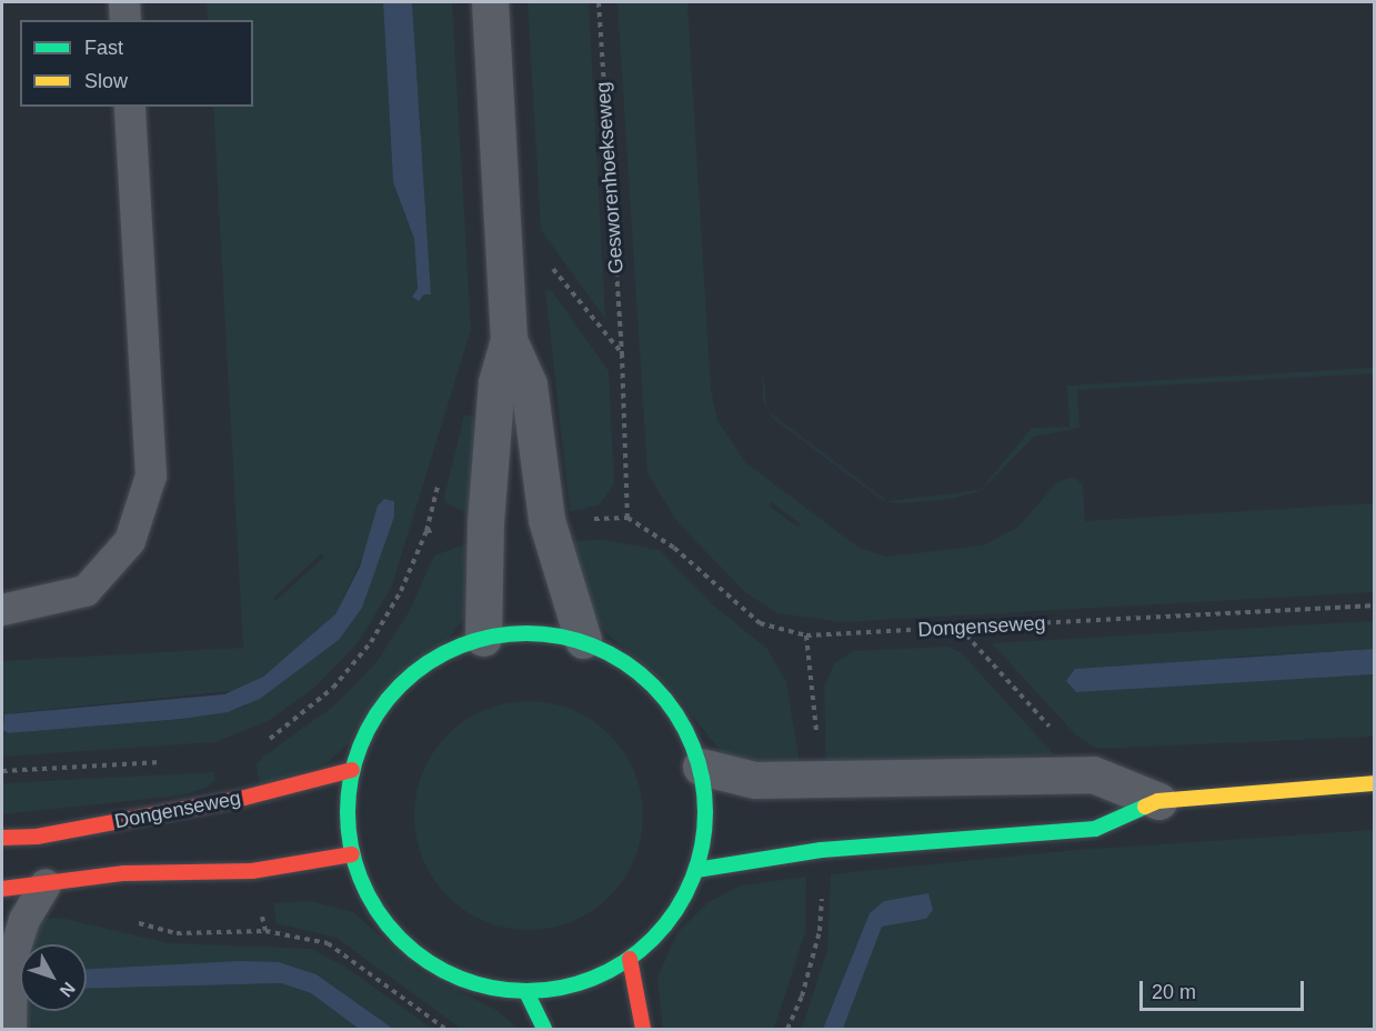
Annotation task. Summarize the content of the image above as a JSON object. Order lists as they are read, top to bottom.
{
  "streets": {
    "street": ["Dongenseweg"],
    "path": ["Gesworenhoekseweg"]
  },
  "crossings": [
    ["Gesworenhoekseweg", "Dongenseweg"]
  ],
  "legend": ["Fast", "Slow"],
  "scale_bar": "20 m",
  "north": "bottom right"
}
